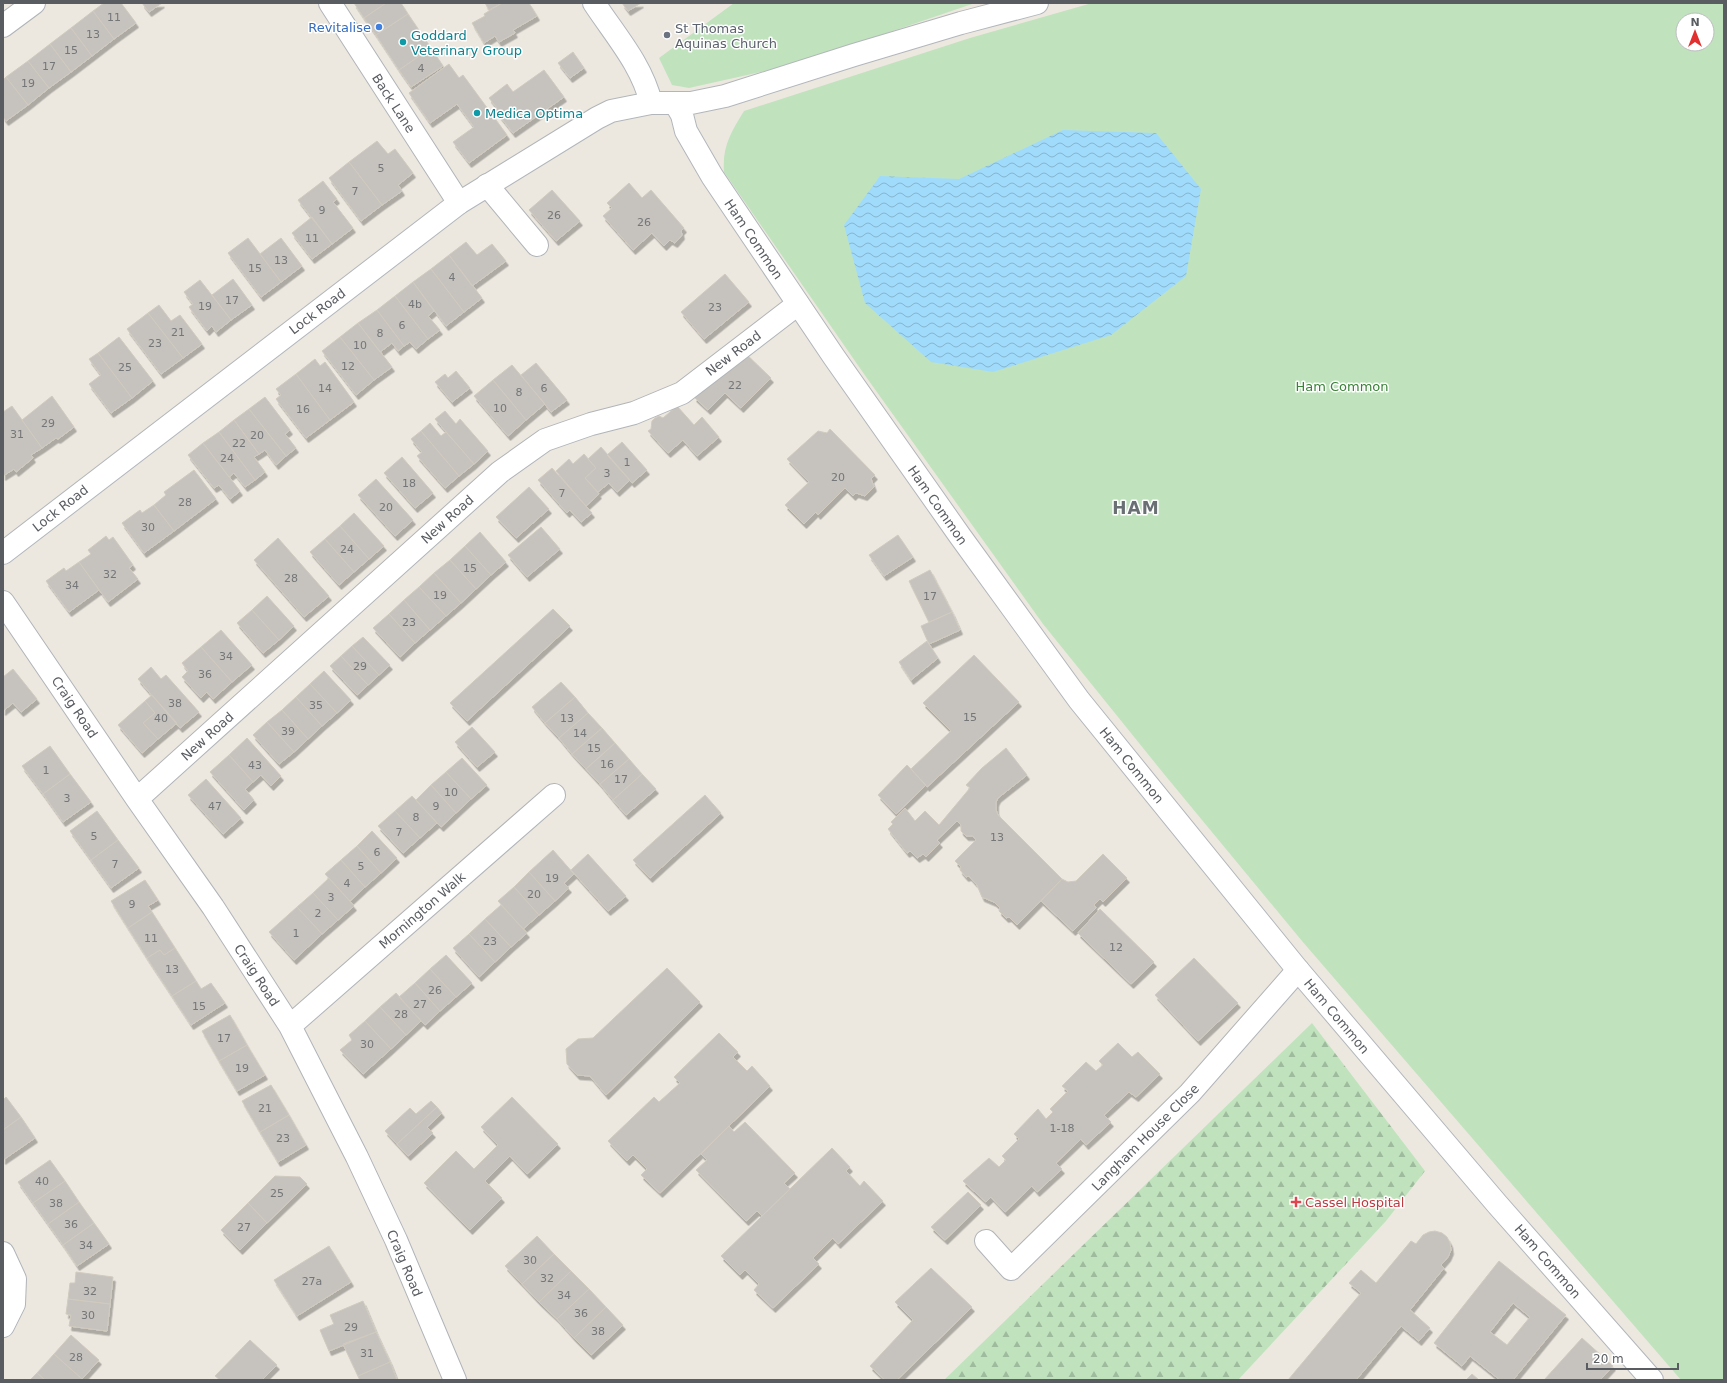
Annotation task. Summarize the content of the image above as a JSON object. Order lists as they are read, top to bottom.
{
  "streets": {
    "street": [
      "Back Lane",
      "Ham Common",
      "Lock Road",
      "New Road",
      "Craig Road",
      "Mornington Walk",
      "Langham House Close"
    ]
  },
  "crossings": [
    ["Back Lane", "Lock Road"],
    ["Ham Common", "New Road"],
    ["Ham Common", "Langham House Close"],
    ["New Road", "Craig Road"],
    ["Craig Road", "Mornington Walk"]
  ],
  "districts": ["HAM"],
  "parks": ["Ham Common"],
  "places": {
    "other": [
      "Revitalise",
      "St Thomas Aquinas Church",
      "Goddard Veterinary Group",
      "Medica Optima"
    ],
    "health": ["Cassel Hospital"]
  },
  "house_numbers": [
    "11",
    "13",
    "15",
    "17",
    "4",
    "19",
    "5",
    "7",
    "9",
    "26",
    "26",
    "11",
    "13",
    "15",
    "4",
    "17",
    "4b",
    "19",
    "23",
    "6",
    "21",
    "8",
    "23",
    "10",
    "12",
    "25",
    "22",
    "14",
    "6",
    "8",
    "10",
    "16",
    "29",
    "31",
    "20",
    "22",
    "24",
    "1",
    "3",
    "20",
    "18",
    "7",
    "28",
    "20",
    "30",
    "24",
    "15",
    "32",
    "28",
    "34",
    "19",
    "17",
    "23",
    "34",
    "29",
    "36",
    "38",
    "35",
    "15",
    "40",
    "13",
    "39",
    "14",
    "15",
    "16",
    "43",
    "1",
    "17",
    "10",
    "3",
    "47",
    "9",
    "8",
    "7",
    "5",
    "13",
    "6",
    "7",
    "5",
    "19",
    "4",
    "20",
    "3",
    "9",
    "2",
    "1",
    "11",
    "23",
    "12",
    "13",
    "26",
    "27",
    "15",
    "28",
    "17",
    "30",
    "19",
    "21",
    "1-18",
    "23",
    "40",
    "25",
    "38",
    "36",
    "27",
    "34",
    "30",
    "32",
    "27a",
    "32",
    "34",
    "36",
    "30",
    "29",
    "38",
    "31",
    "28"
  ],
  "scale_bar": "20 m",
  "north": "top"
}
